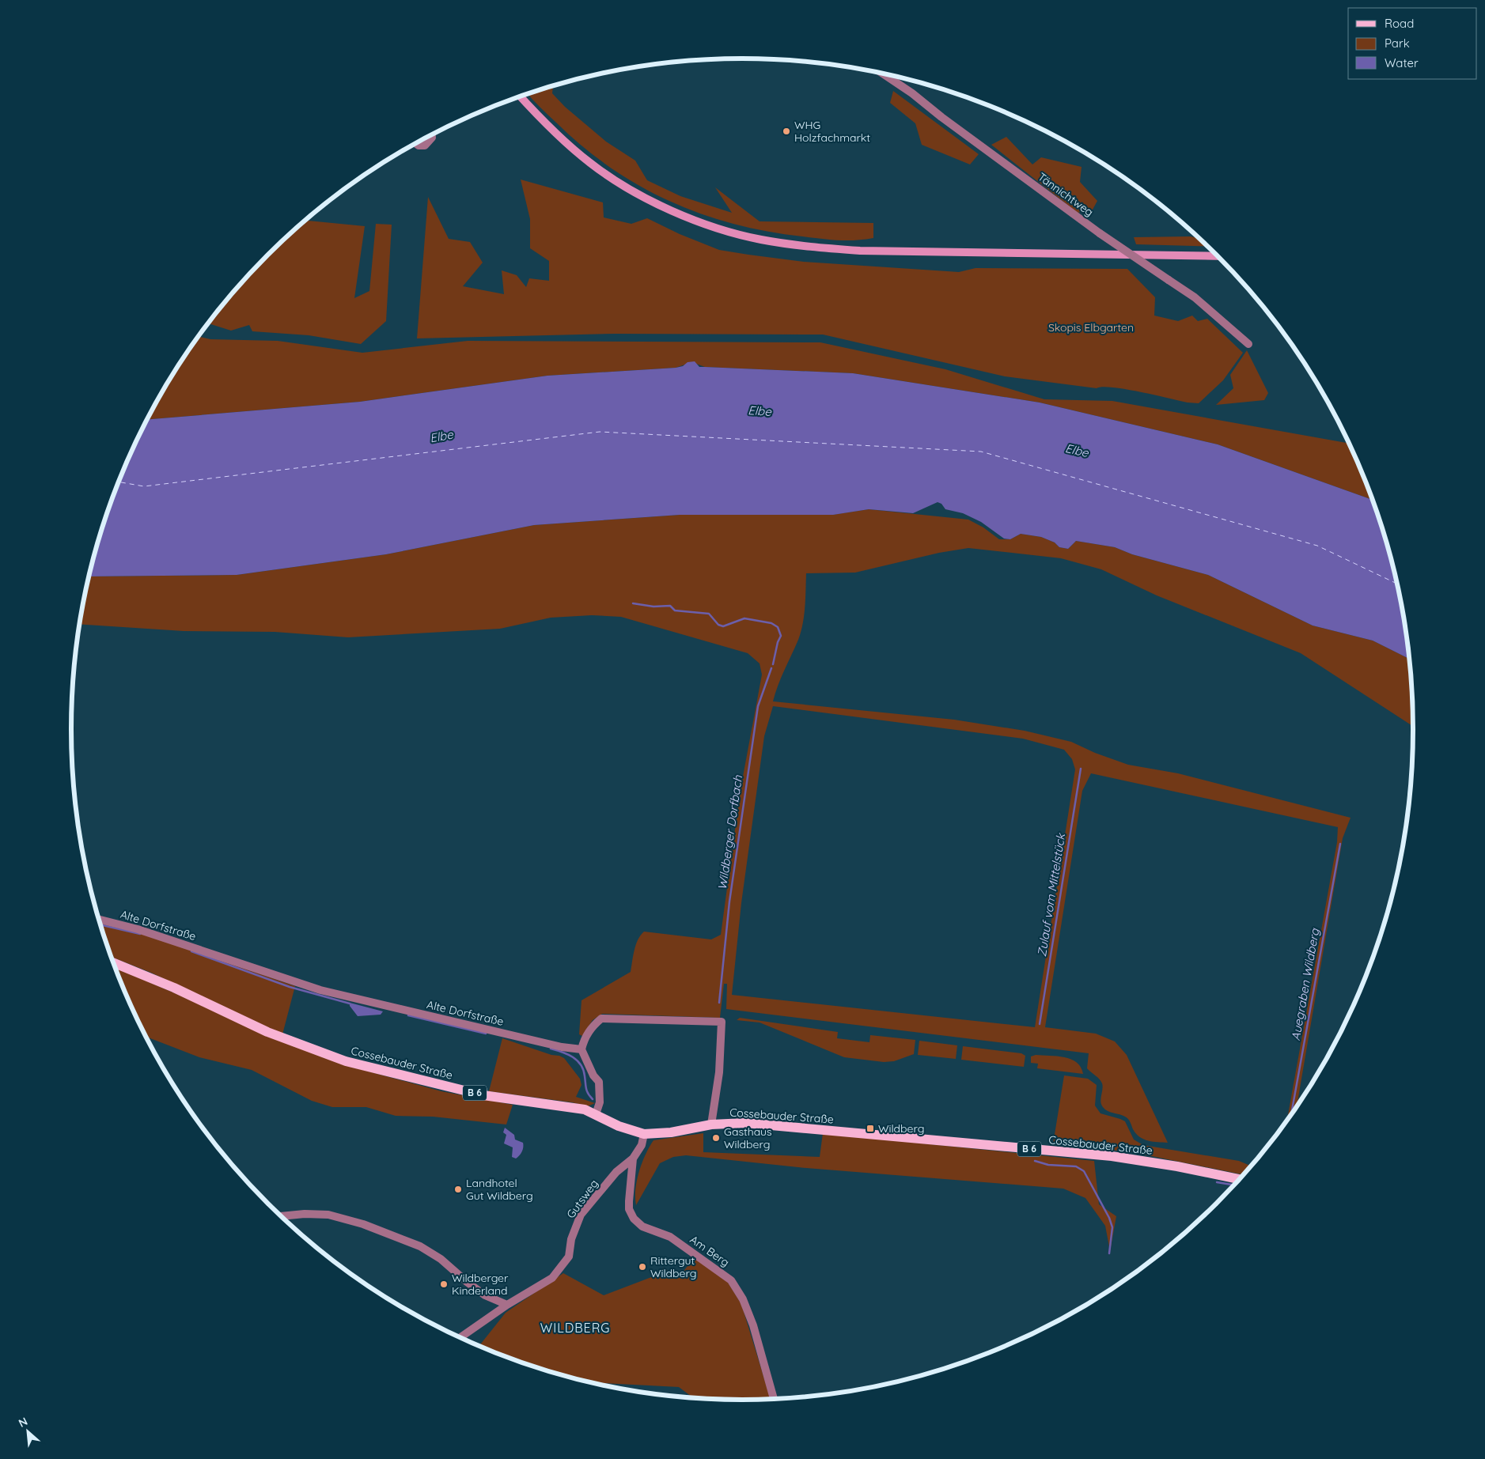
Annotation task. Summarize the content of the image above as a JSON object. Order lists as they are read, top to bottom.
{
  "streets": {
    "main road": ["Cossebauder Straße", "B 6"],
    "street": [
      "Tännichtweg",
      "Alte Dorfstraße",
      "Gutsweg",
      "Am Berg"
    ]
  },
  "crossings": [
    ["Cossebauder Straße", "Gutsweg"],
    ["Gutsweg", "Am Berg"]
  ],
  "districts": ["WILDBERG"],
  "water": [
    "Elbe",
    "Wildberger Dorfbach",
    "Zulauf vom Mittelstück",
    "Auegraben Wildberg"
  ],
  "parks": ["Skopis Elbgarten"],
  "places": {
    "other": [
      "WHG Holzfachmarkt",
      "Gasthaus Wildberg",
      "Landhotel Gut Wildberg",
      "Rittergut Wildberg",
      "Wildberger Kinderland"
    ],
    "transit": ["Wildberg"]
  },
  "legend": ["Road", "Park", "Water"],
  "north": "top left"
}
